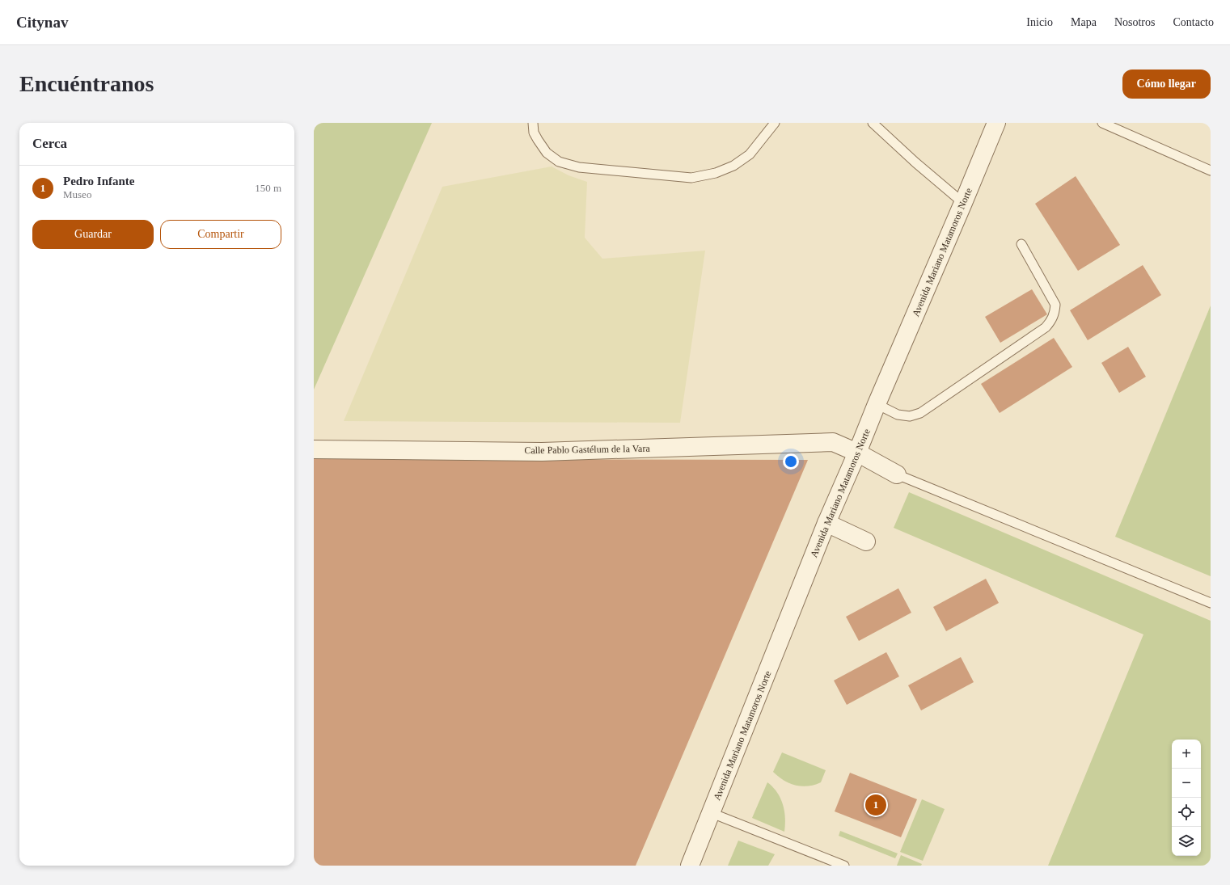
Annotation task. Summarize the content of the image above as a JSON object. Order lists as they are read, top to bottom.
{
  "streets": {
    "street": ["Avenida Mariano Matamoros Norte", "Calle Pablo Gastélum de la Vara"]
  },
  "crossings": [
    ["Avenida Mariano Matamoros Norte", "Calle Pablo Gastélum de la Vara"]
  ],
  "page": {
    "header": "Citynav",
    "nav": [
      "Inicio",
      "Mapa",
      "Nosotros",
      "Contacto"
    ],
    "buttons": [
      "Cómo llegar",
      ["Guardar", "Compartir"]
    ],
    "title": "Encuéntranos",
    "heading": "Cerca",
    "list": [
      {
        "mark": "1",
        "name": "Pedro Infante",
        "note": "Museo",
        "value": "150 m"
      }
    ],
    "map_buttons": ["+", "−"],
    "pins": "1"
  }
}
